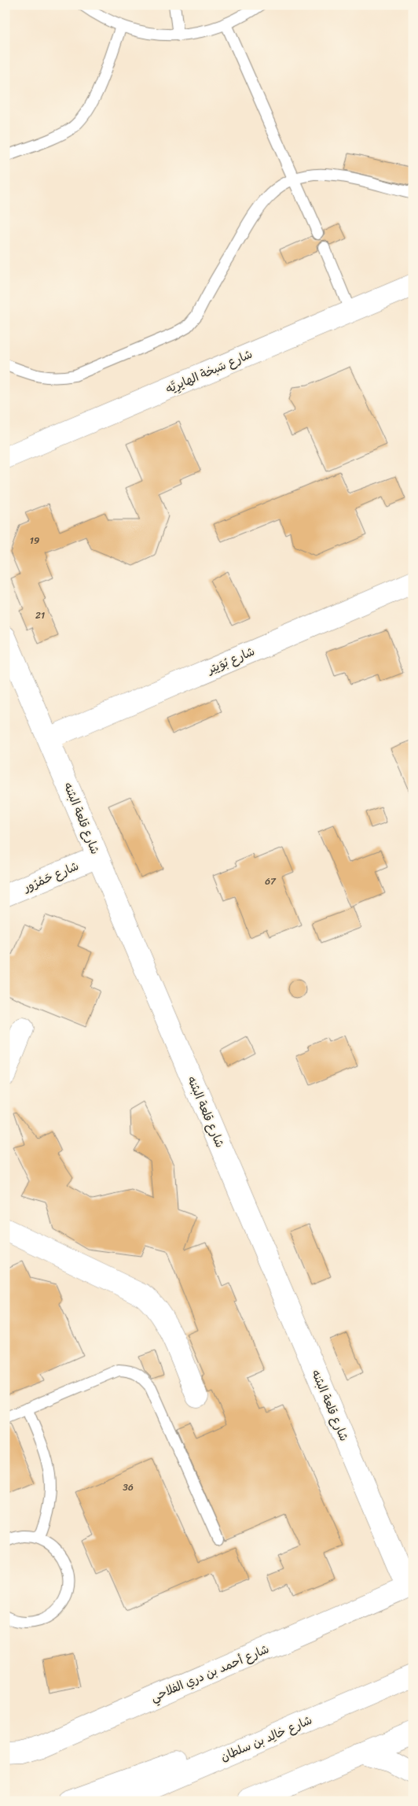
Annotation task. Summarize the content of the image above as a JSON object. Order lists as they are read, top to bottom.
{
  "streets": {
    "street": [
      "شارع سَبخة الهايرِيَّه",
      "شارع بُوَيتِر",
      "شارع قلعة البثنه",
      "شارع حَمْرُور",
      "شارع أحمد بن دري الفلاحي",
      "شارع خالِد بن سلطان"
    ]
  },
  "crossings": [
    ["شارع بُوَيتِر", "شارع قلعة البثنه"],
    ["شارع قلعة البثنه", "شارع حَمْرُور"],
    ["شارع قلعة البثنه", "شارع أحمد بن دري الفلاحي"]
  ],
  "house_numbers": [
    "19",
    "21",
    "67",
    "36"
  ]
}
